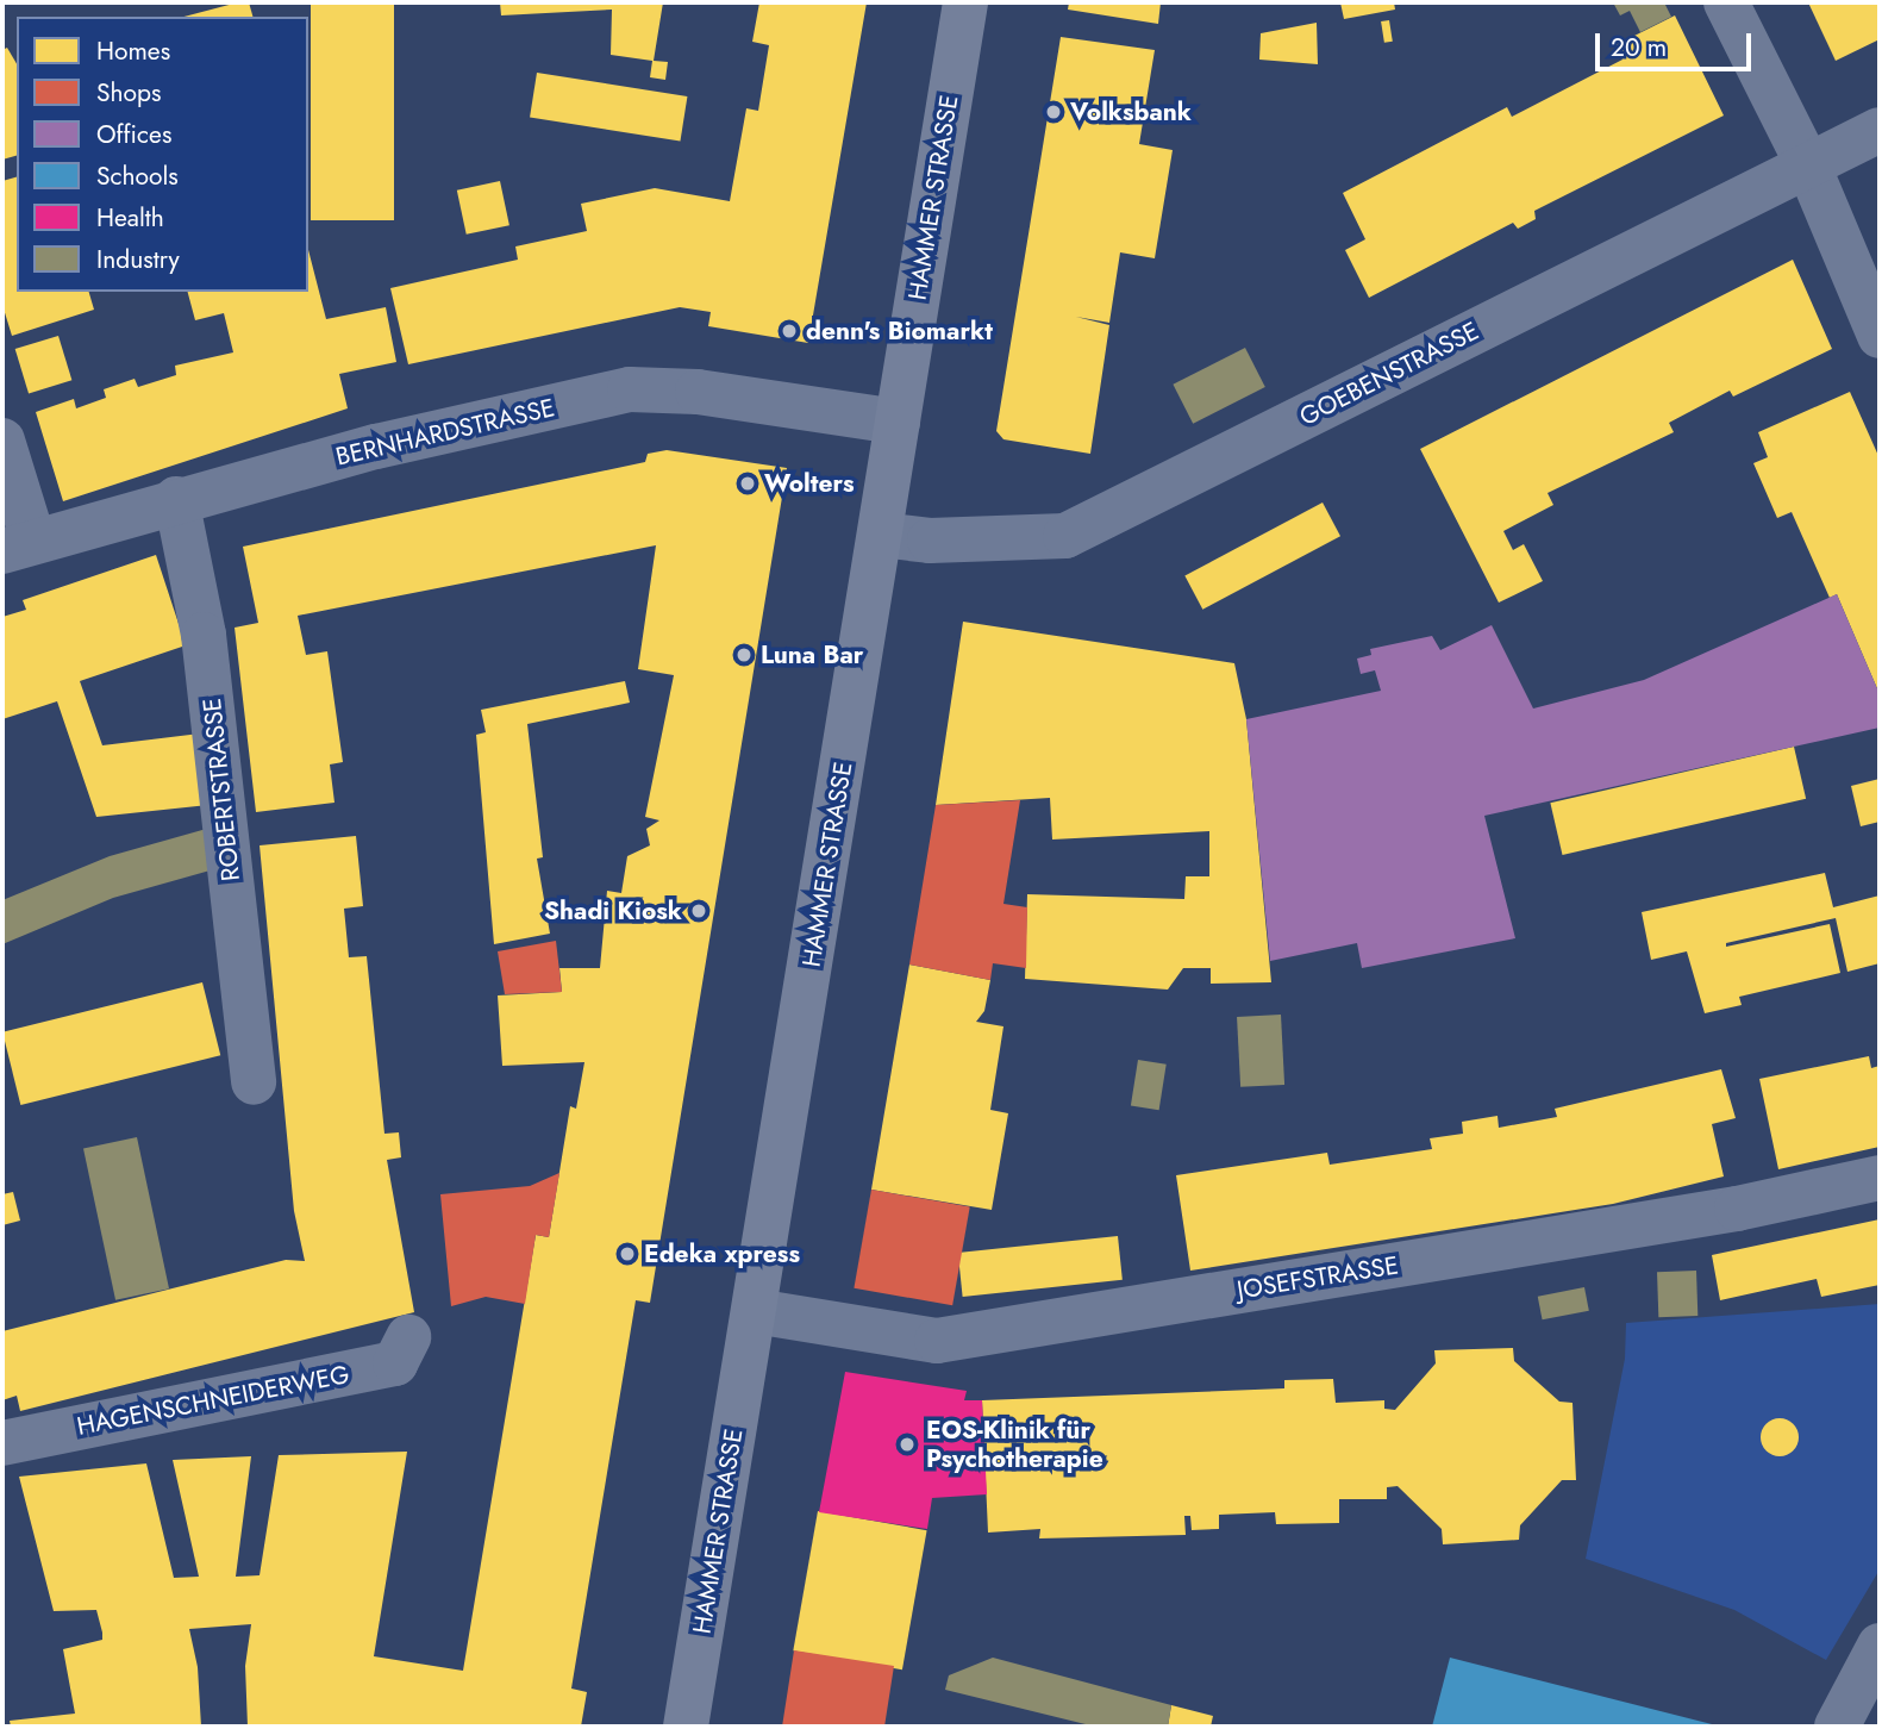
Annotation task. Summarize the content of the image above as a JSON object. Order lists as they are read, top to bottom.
{
  "streets": {
    "main road": ["HAMMER STRASSE"],
    "street": [
      "GOEBENSTRASSE",
      "BERNHARDSTRASSE",
      "ROBERTSTRASSE",
      "JOSEFSTRASSE",
      "HAGENSCHNEIDERWEG"
    ]
  },
  "crossings": [
    ["HAMMER STRASSE", "GOEBENSTRASSE"],
    ["HAMMER STRASSE", "BERNHARDSTRASSE"],
    ["HAMMER STRASSE", "JOSEFSTRASSE"],
    ["BERNHARDSTRASSE", "ROBERTSTRASSE"]
  ],
  "places": [
    "Volksbank",
    "denn's Biomarkt",
    "Wolters",
    "Luna Bar",
    "Shadi Kiosk",
    "Edeka xpress",
    "EOS-Klinik für Psychotherapie"
  ],
  "legend": [
    "Homes",
    "Shops",
    "Offices",
    "Schools",
    "Health",
    "Industry"
  ],
  "scale_bar": "20 m"
}
